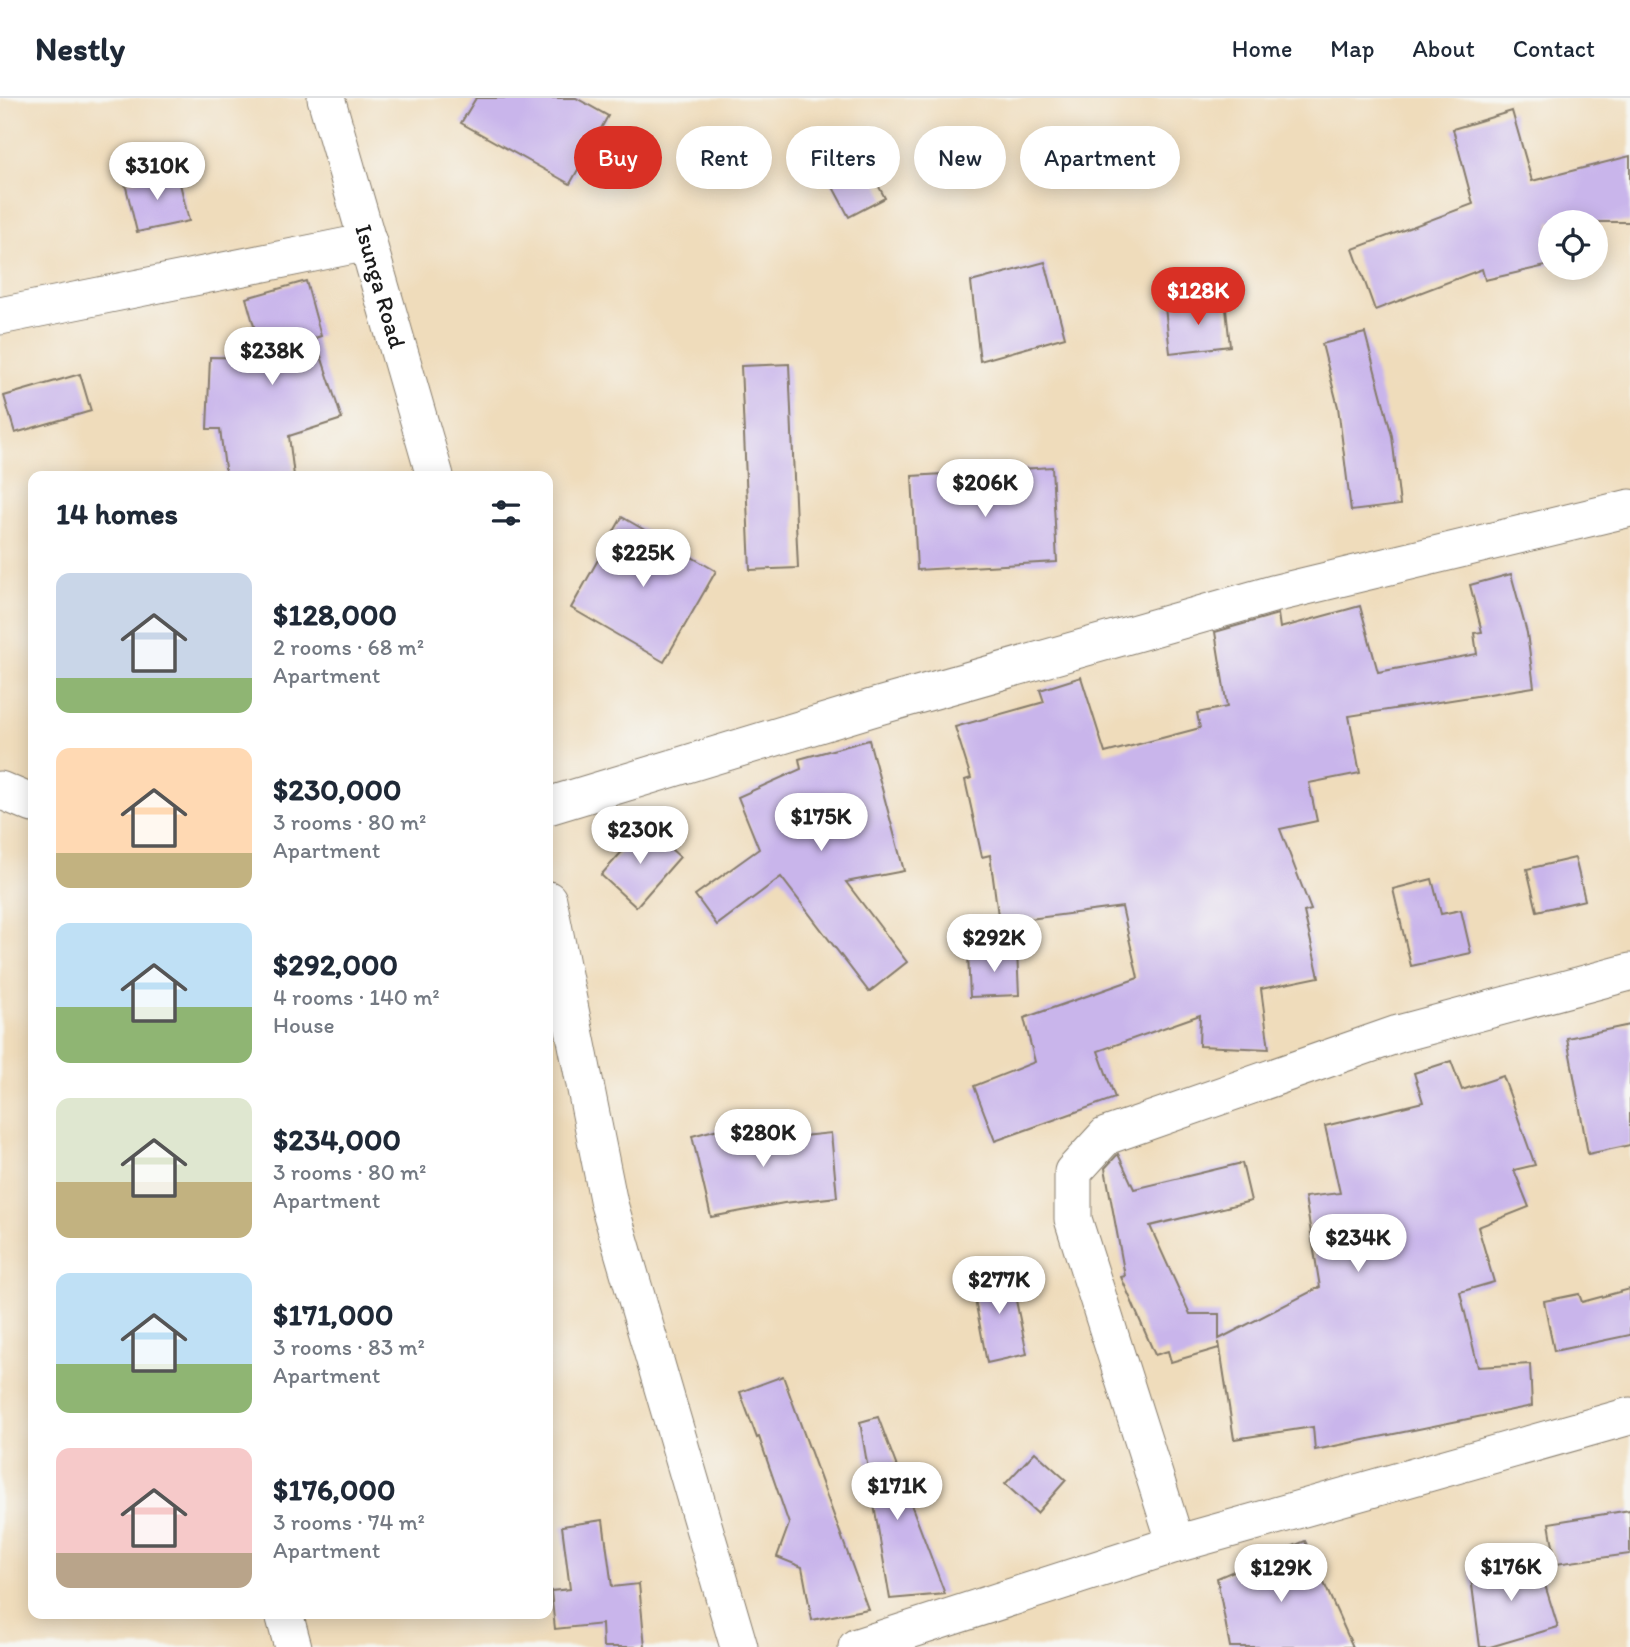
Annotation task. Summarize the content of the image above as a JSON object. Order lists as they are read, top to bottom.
{
  "streets": {
    "street": ["Isunga Road"]
  },
  "page": {
    "header": "Nestly",
    "nav": [
      "Home",
      "Map",
      "About",
      "Contact"
    ],
    "chip": [
      "Buy",
      "Rent",
      "Filters",
      "New",
      "Apartment"
    ],
    "price": [
      "$310K",
      "$128K",
      "$238K",
      "$206K",
      "$225K",
      "$175K",
      "$230K",
      "$292K",
      "$280K",
      "$234K",
      "$277K",
      "$171K",
      "$176K",
      "$129K"
    ],
    "heading": "14 homes",
    "list": [
      {
        "name": "$128,000",
        "note": "2 rooms · 68 m² · Apartment"
      },
      {
        "name": "$230,000",
        "note": "3 rooms · 80 m² · Apartment"
      },
      {
        "name": "$292,000",
        "note": "4 rooms · 140 m² · House"
      },
      {
        "name": "$234,000",
        "note": "3 rooms · 80 m² · Apartment"
      },
      {
        "name": "$171,000",
        "note": "3 rooms · 83 m² · Apartment"
      },
      {
        "name": "$176,000",
        "note": "3 rooms · 74 m² · Apartment"
      }
    ]
  }
}
